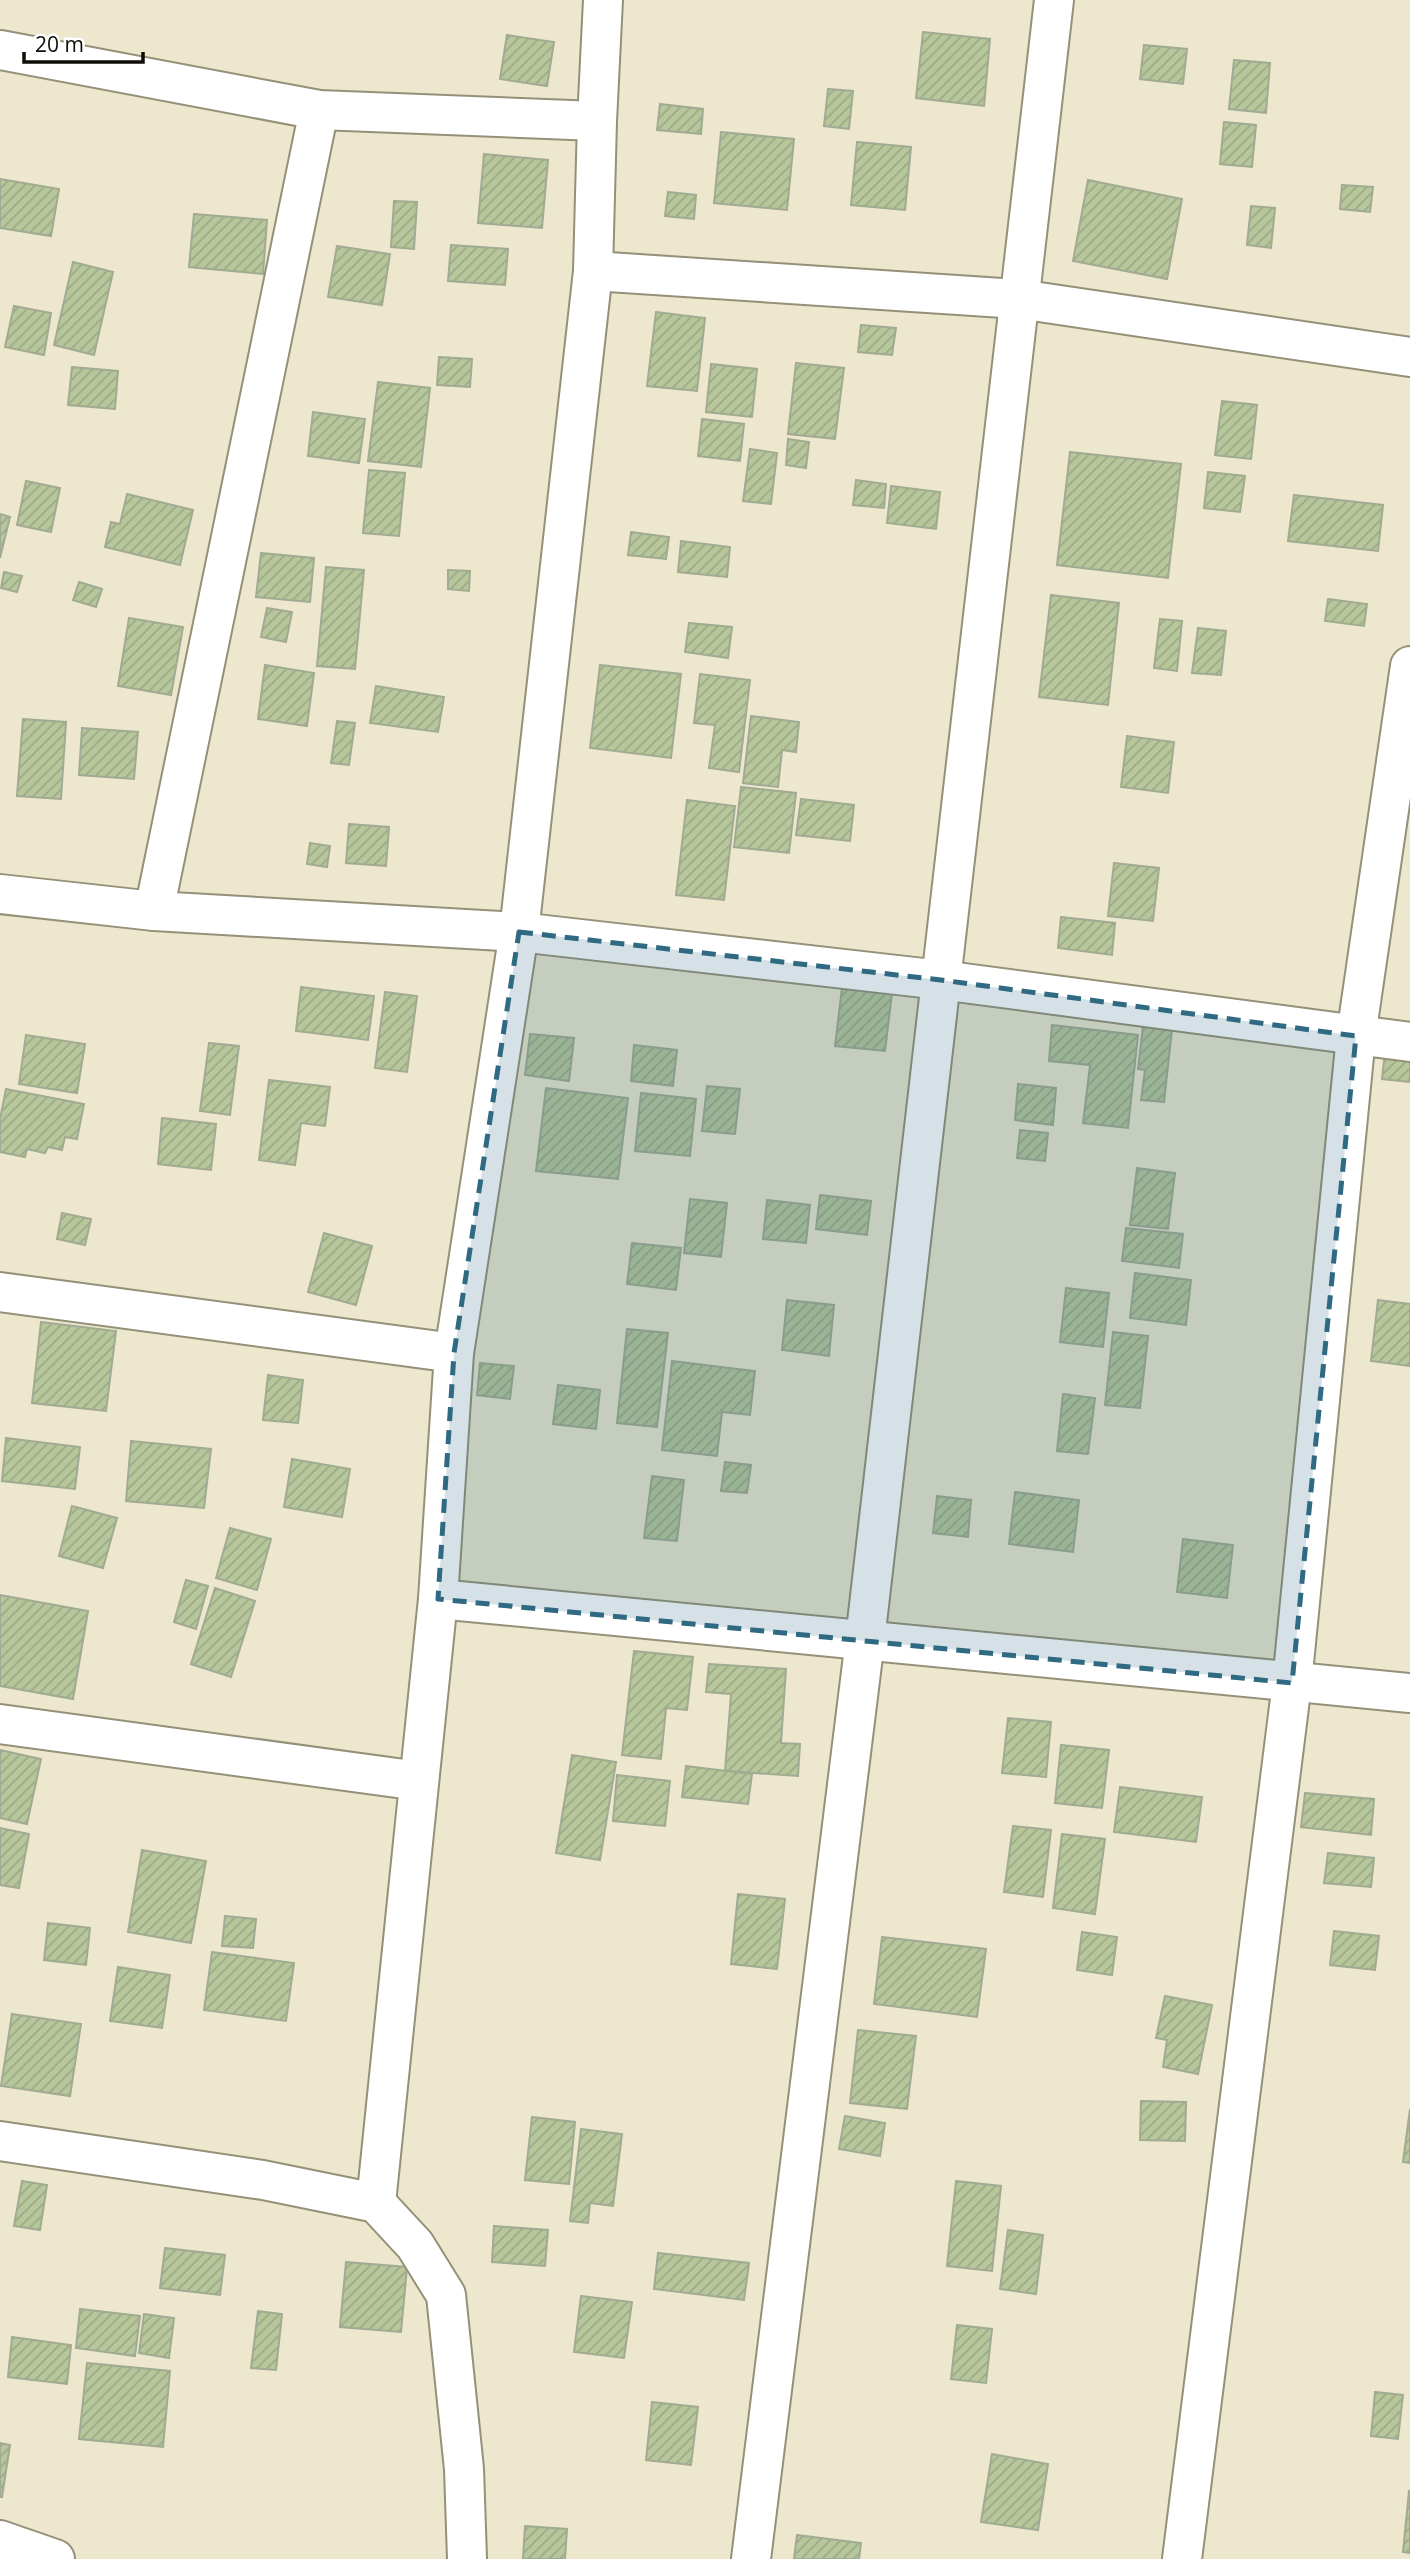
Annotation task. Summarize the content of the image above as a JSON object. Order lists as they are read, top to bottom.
{
  "scale_bar": "20 m"
}
